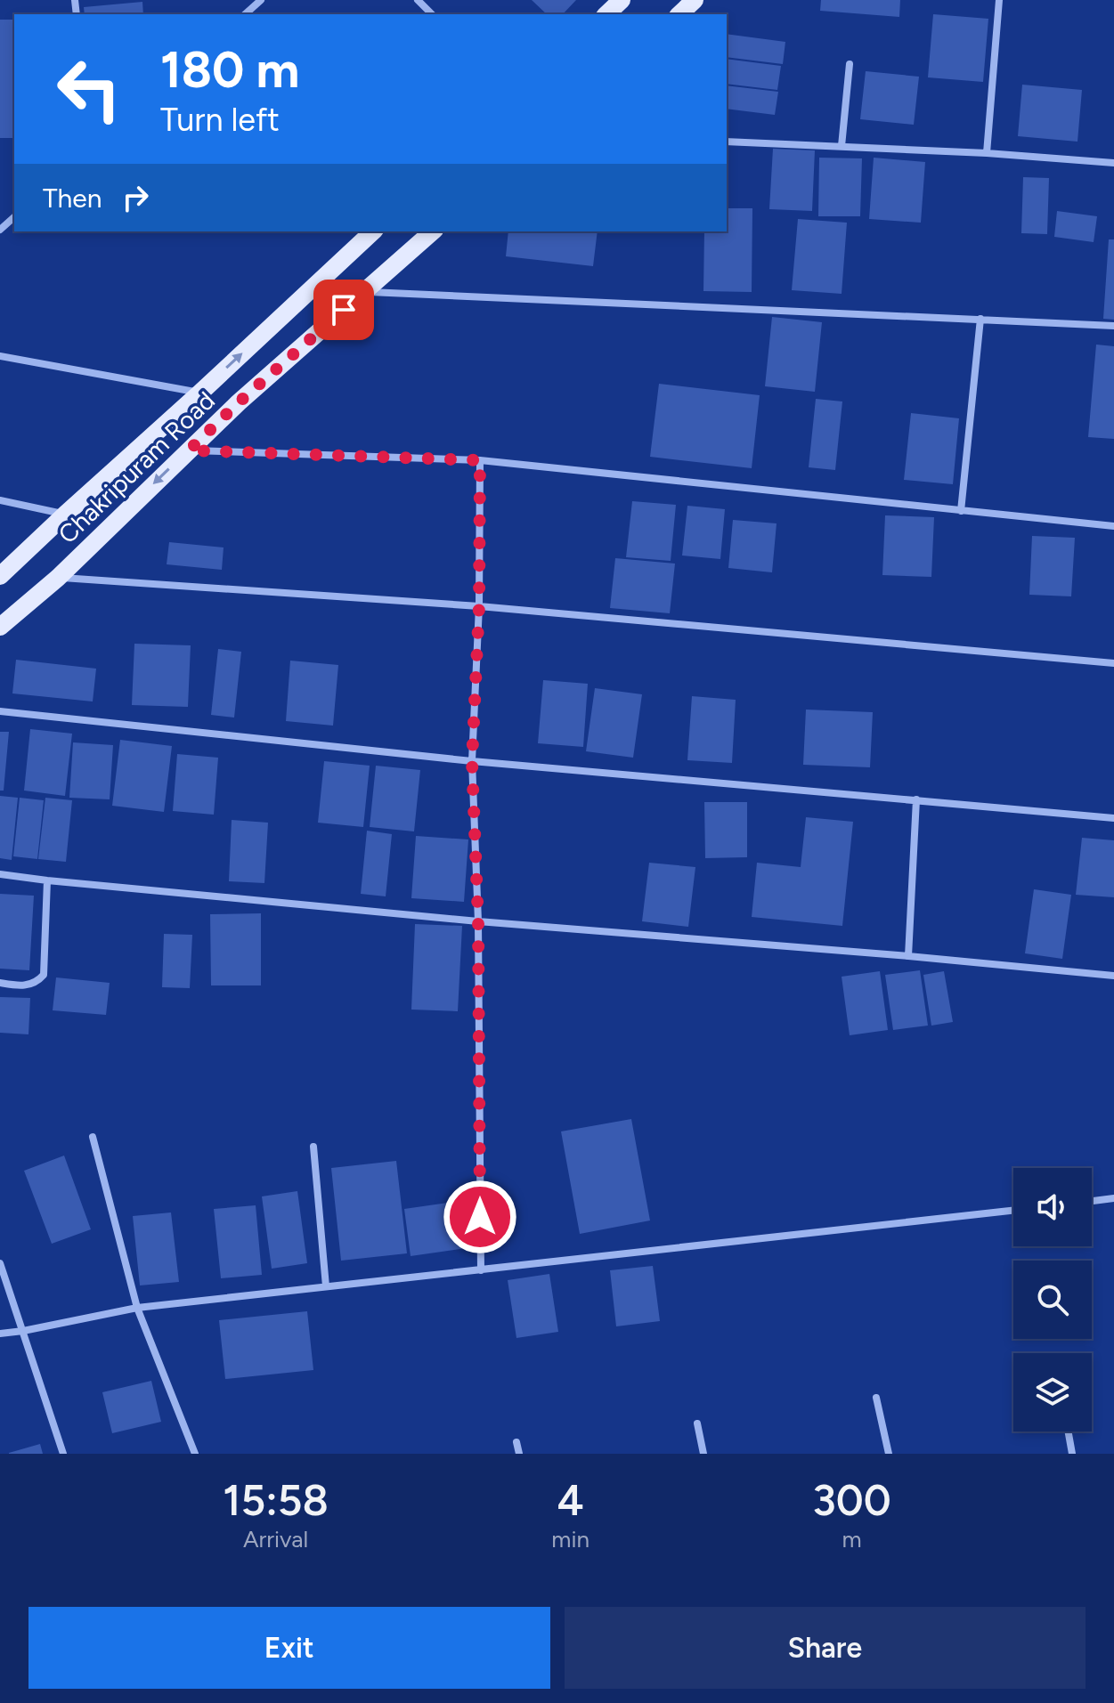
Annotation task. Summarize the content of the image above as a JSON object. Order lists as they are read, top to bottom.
{
  "streets": {
    "main road": ["Chakripuram Road"]
  },
  "page": {
    "turn": ["180 m", "Turn left"],
    "then": "Then",
    "eta": [
      "15:58",
      "Arrival",
      "4",
      "min",
      "300",
      "m"
    ],
    "buttons": ["Exit", "Share"]
  }
}
